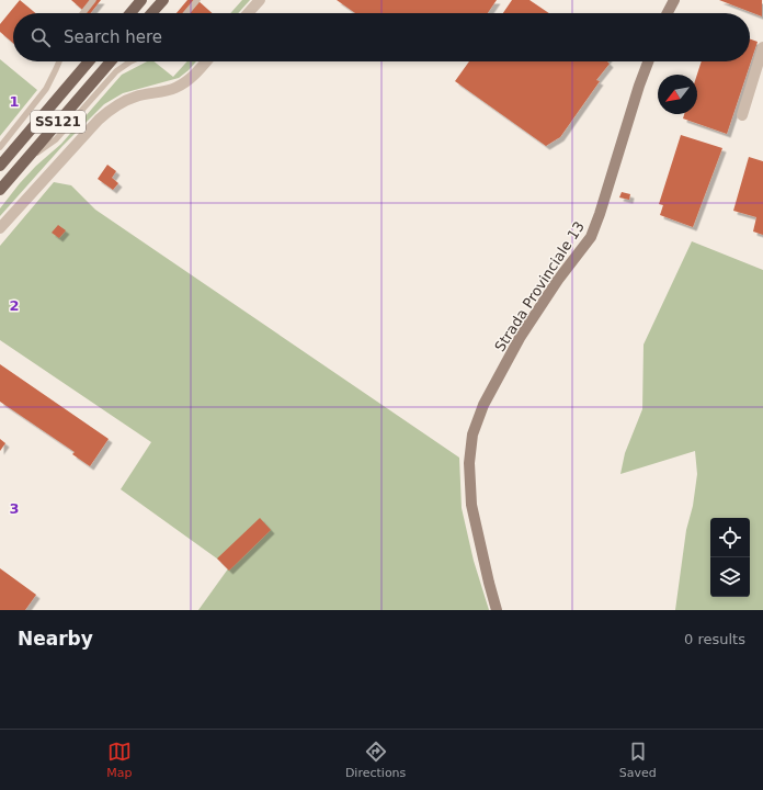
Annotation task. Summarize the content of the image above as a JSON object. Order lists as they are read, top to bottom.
{
  "streets": {
    "main road": ["SS121", "Strada Provinciale 13"]
  },
  "north": "bottom left",
  "page": {
    "search": "Search here",
    "heading": ["Nearby", "0 results"],
    "nav": ["Map", "Directions", "Saved"]
  },
  "grid": {
    "rows": ["1", "2", "3"]
  }
}
